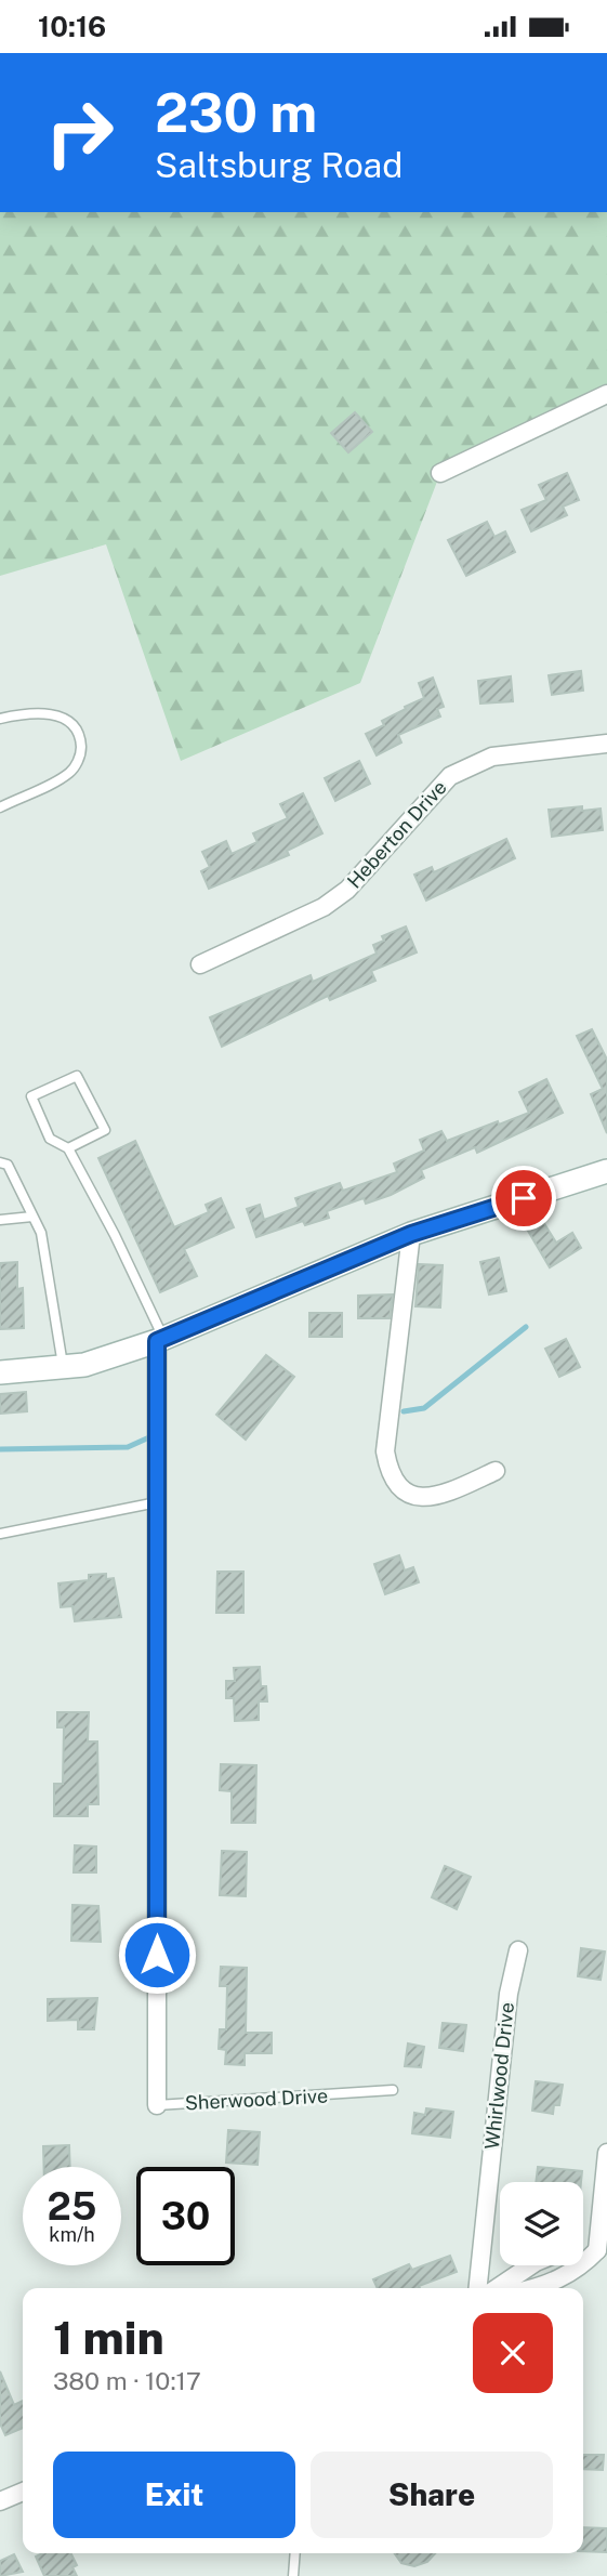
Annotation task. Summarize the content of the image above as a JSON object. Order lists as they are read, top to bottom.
{
  "streets": {
    "street": ["Heberton Drive", "Whirlwood Drive", "Sherwood Drive"]
  },
  "page": {
    "status": "10:16",
    "turn": ["230 m", "Saltsburg Road"],
    "speed": "25 km/h",
    "limit": "30",
    "heading": ["1 min", "380 m · 10:17"],
    "buttons": ["Exit", "Share"]
  }
}
